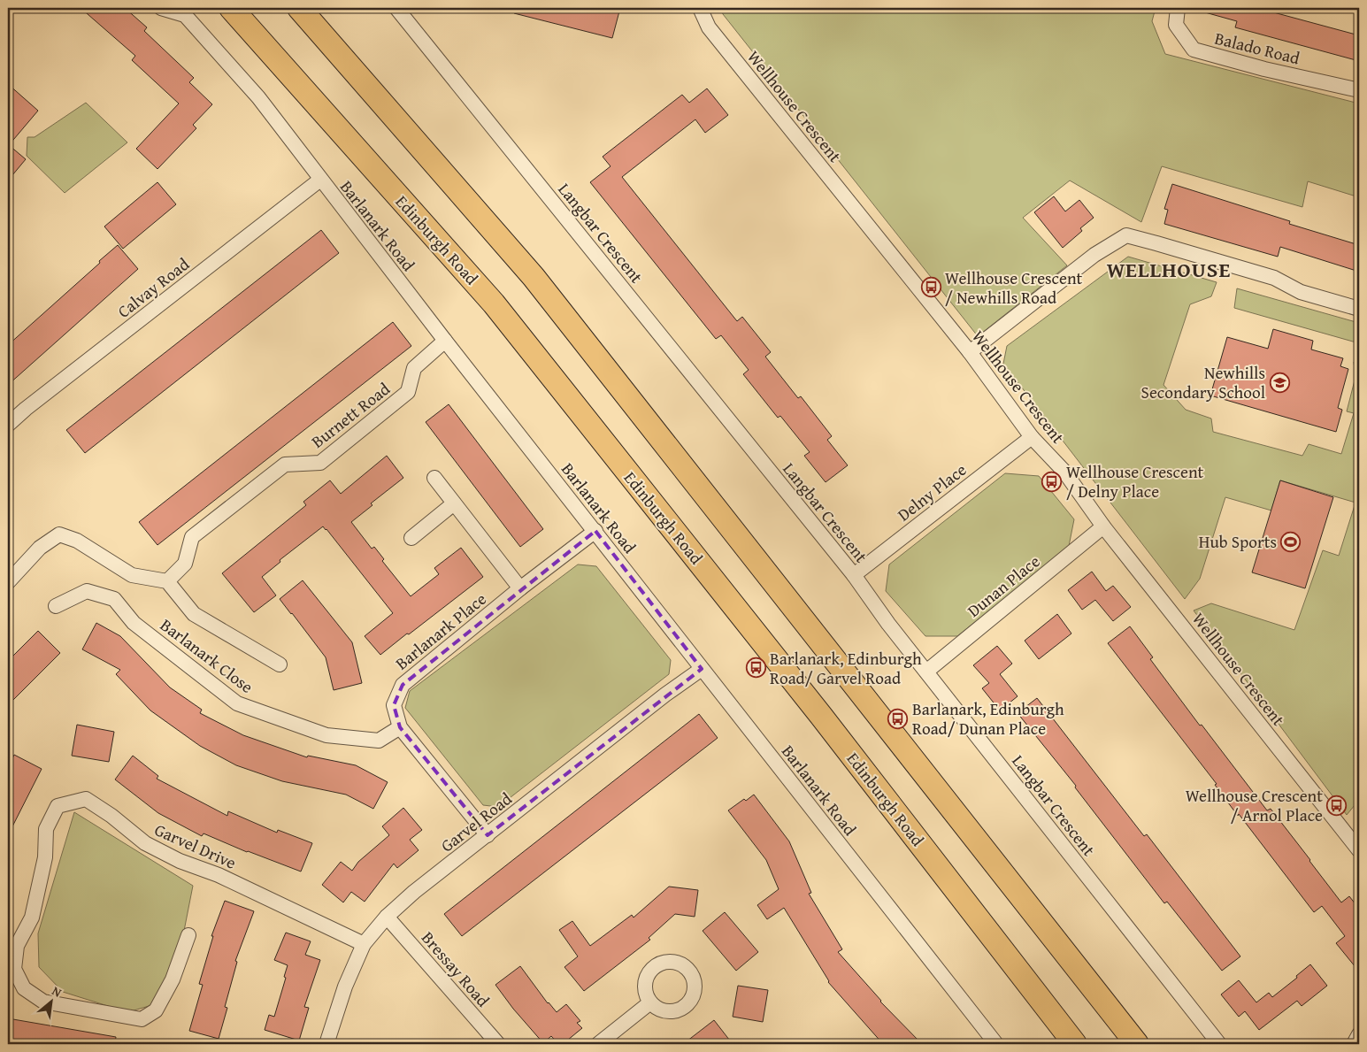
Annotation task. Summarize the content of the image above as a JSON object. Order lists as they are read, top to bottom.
{
  "streets": {
    "main road": ["Edinburgh Road"],
    "street": [
      "Balado Road",
      "Wellhouse Crescent",
      "Barlanark Road",
      "Langbar Crescent",
      "Calvay Road",
      "Burnett Road",
      "Delny Place",
      "Dunan Place",
      "Barlanark Place",
      "Barlanark Close",
      "Garvel Road",
      "Garvel Drive",
      "Bressay Road"
    ]
  },
  "crossings": [
    ["Wellhouse Crescent", "Delny Place"],
    ["Wellhouse Crescent", "Dunan Place"],
    ["Barlanark Road", "Calvay Road"],
    ["Barlanark Road", "Burnett Road"],
    ["Barlanark Road", "Barlanark Place"],
    ["Barlanark Road", "Garvel Road"],
    ["Langbar Crescent", "Delny Place"],
    ["Langbar Crescent", "Dunan Place"],
    ["Barlanark Place", "Barlanark Close"],
    ["Barlanark Place", "Garvel Road"],
    ["Garvel Road", "Garvel Drive"],
    ["Garvel Road", "Bressay Road"]
  ],
  "districts": ["WELLHOUSE"],
  "places": {
    "bus stop": [
      "Wellhouse Crescent / Newhills Road",
      "Wellhouse Crescent / Delny Place",
      "Barlanark, Edinburgh Road/ Garvel Road",
      "Barlanark, Edinburgh Road/ Dunan Place",
      "Wellhouse Crescent / Arnol Place"
    ],
    "school or university": ["Newhills Secondary School"],
    "sports": ["Hub Sports"]
  },
  "north": "top right"
}
